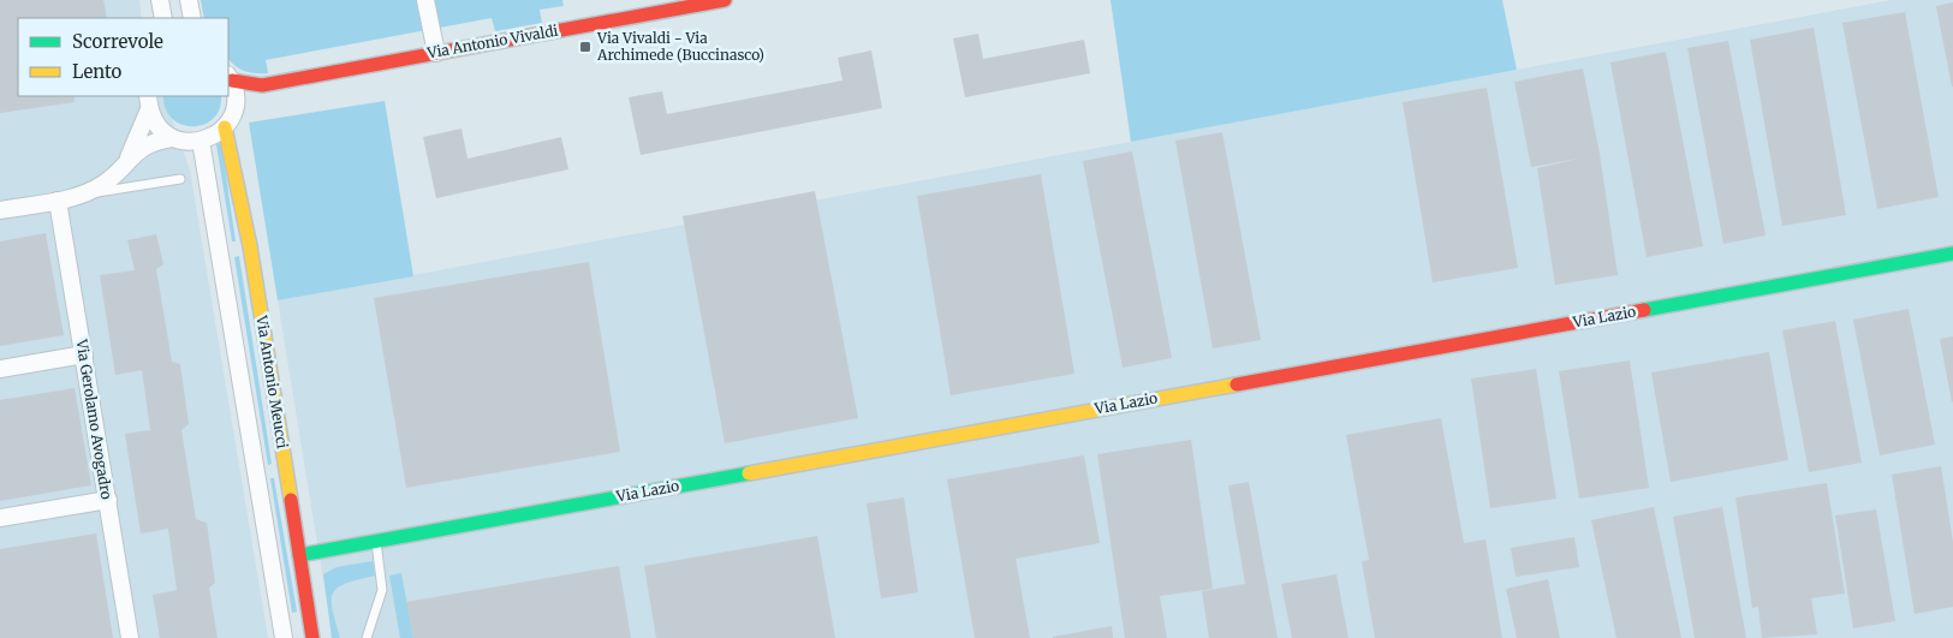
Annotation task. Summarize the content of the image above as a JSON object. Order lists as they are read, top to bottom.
{
  "streets": {
    "street": [
      "Via Antonio Vivaldi",
      "Via Lazio",
      "Via Antonio Meucci",
      "Via Gerolamo Avogadro"
    ]
  },
  "crossings": [
    ["Via Lazio", "Via Antonio Meucci"]
  ],
  "places": {
    "transit": ["Via Vivaldi - Via Archimede (Buccinasco)"]
  },
  "legend": ["Scorrevole", "Lento"]
}
